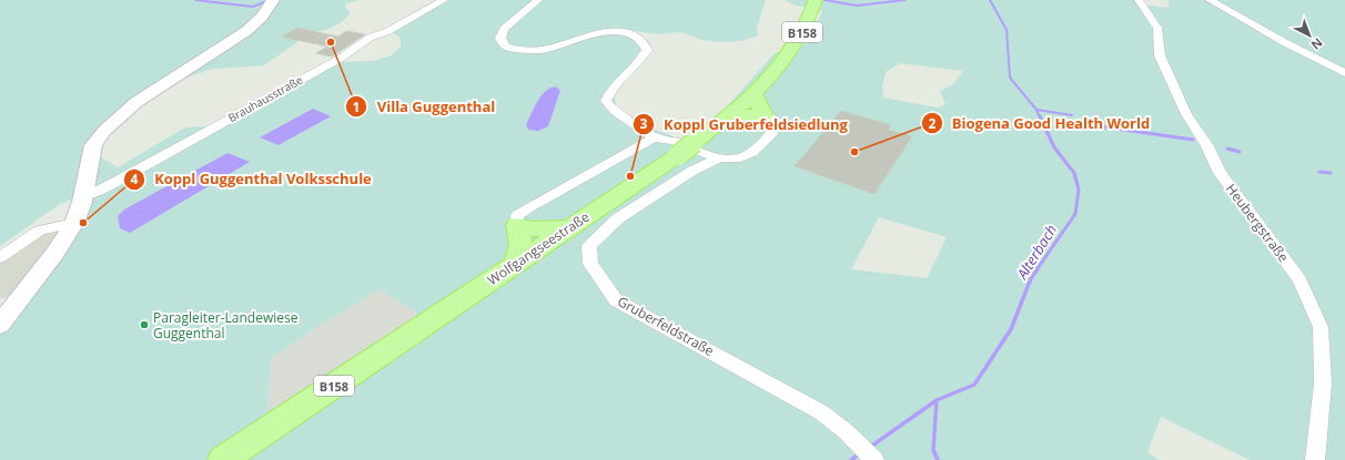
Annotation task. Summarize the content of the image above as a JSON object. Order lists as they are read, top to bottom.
{
  "streets": {
    "main road": ["B158", "Wolfgangseestraße"],
    "street": ["Brauhausstraße", "Heubergstraße", "Gruberfeldstraße"]
  },
  "water": ["Alterbach"],
  "places": [
    "Villa Guggenthal",
    "Biogena Good Health World",
    "Koppl Gruberfeldsiedlung",
    "Koppl Guggenthal Volksschule",
    "Paragleiter-Landewiese Guggenthal"
  ],
  "north": "bottom right"
}
